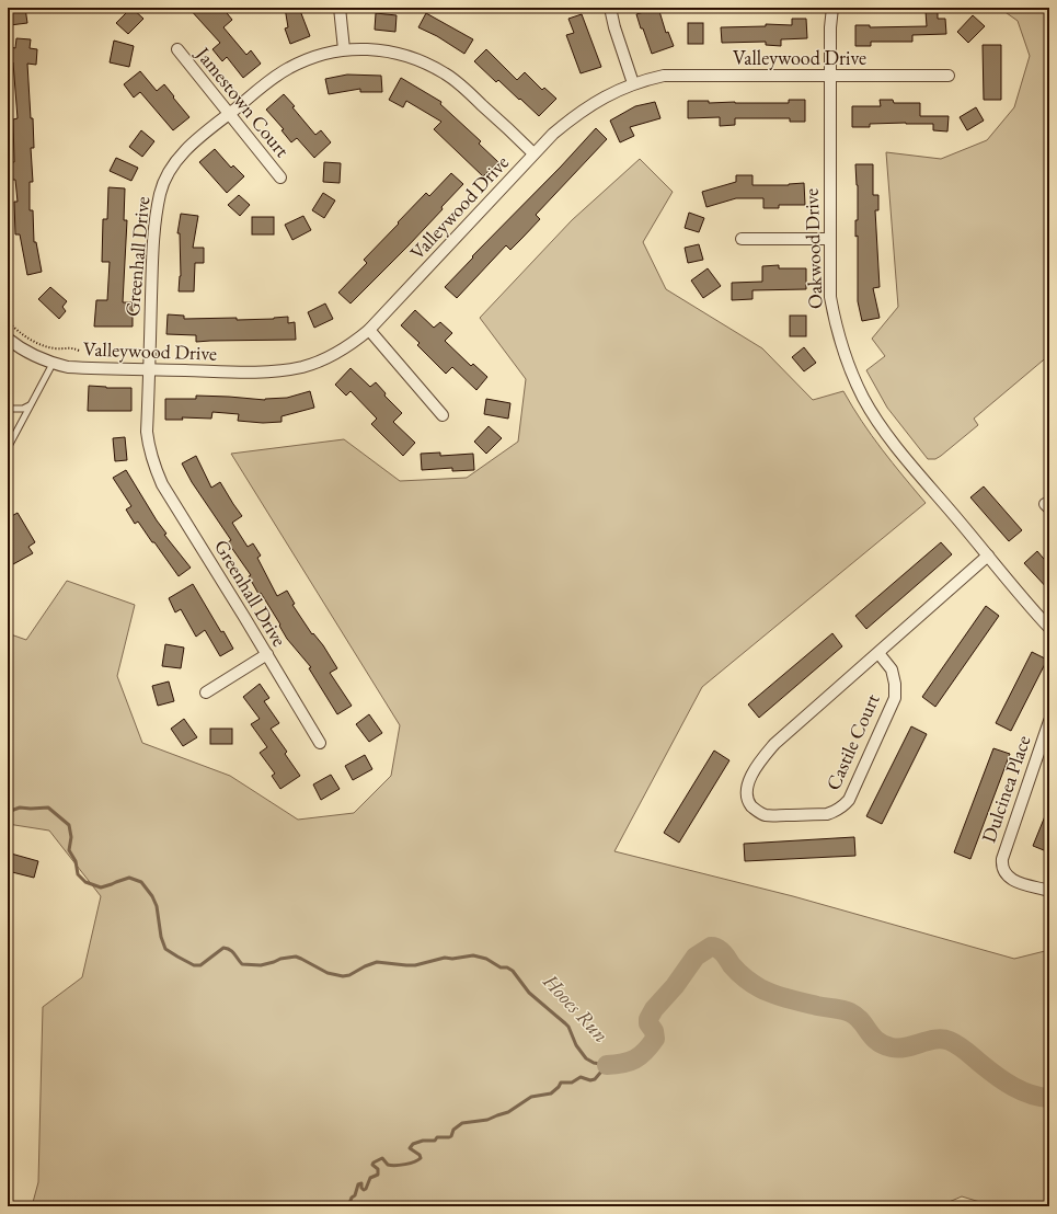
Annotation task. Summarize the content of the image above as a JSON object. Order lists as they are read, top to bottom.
{
  "streets": {
    "street": [
      "Valleywood Drive",
      "Jamestown Court",
      "Oakwood Drive",
      "Greenhall Drive",
      "Castile Court",
      "Dulcinea Place"
    ]
  },
  "crossings": [
    ["Valleywood Drive", "Oakwood Drive"],
    ["Valleywood Drive", "Greenhall Drive"],
    ["Jamestown Court", "Greenhall Drive"],
    ["Oakwood Drive", "Castile Court"]
  ],
  "water": ["Hooes Run"]
}
